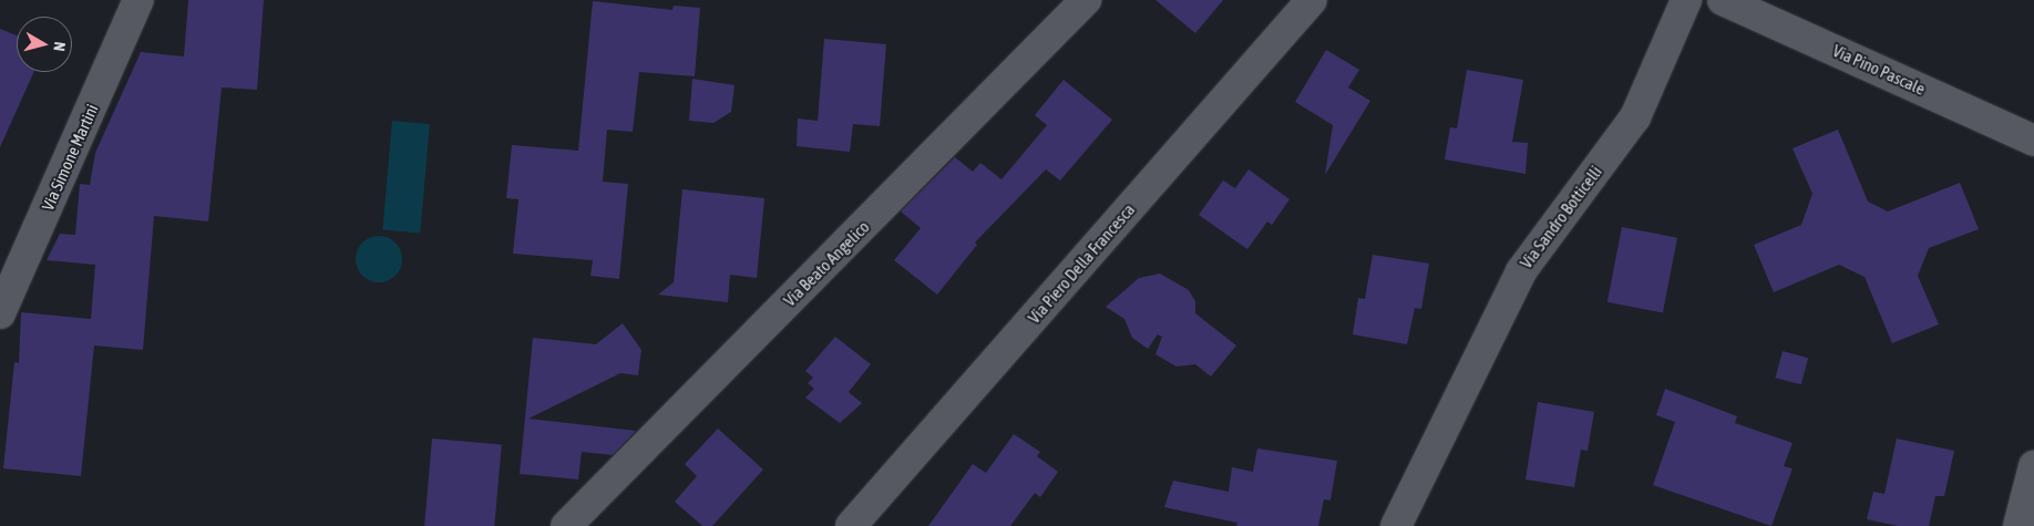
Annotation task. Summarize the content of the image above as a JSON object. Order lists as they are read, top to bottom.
{
  "streets": {
    "street": [
      "Via Pino Pascale",
      "Via Simone Martini",
      "Via Sandro Botticelli",
      "Via Beato Angelico",
      "Via Piero Della Francesca"
    ]
  },
  "north": "right"
}
